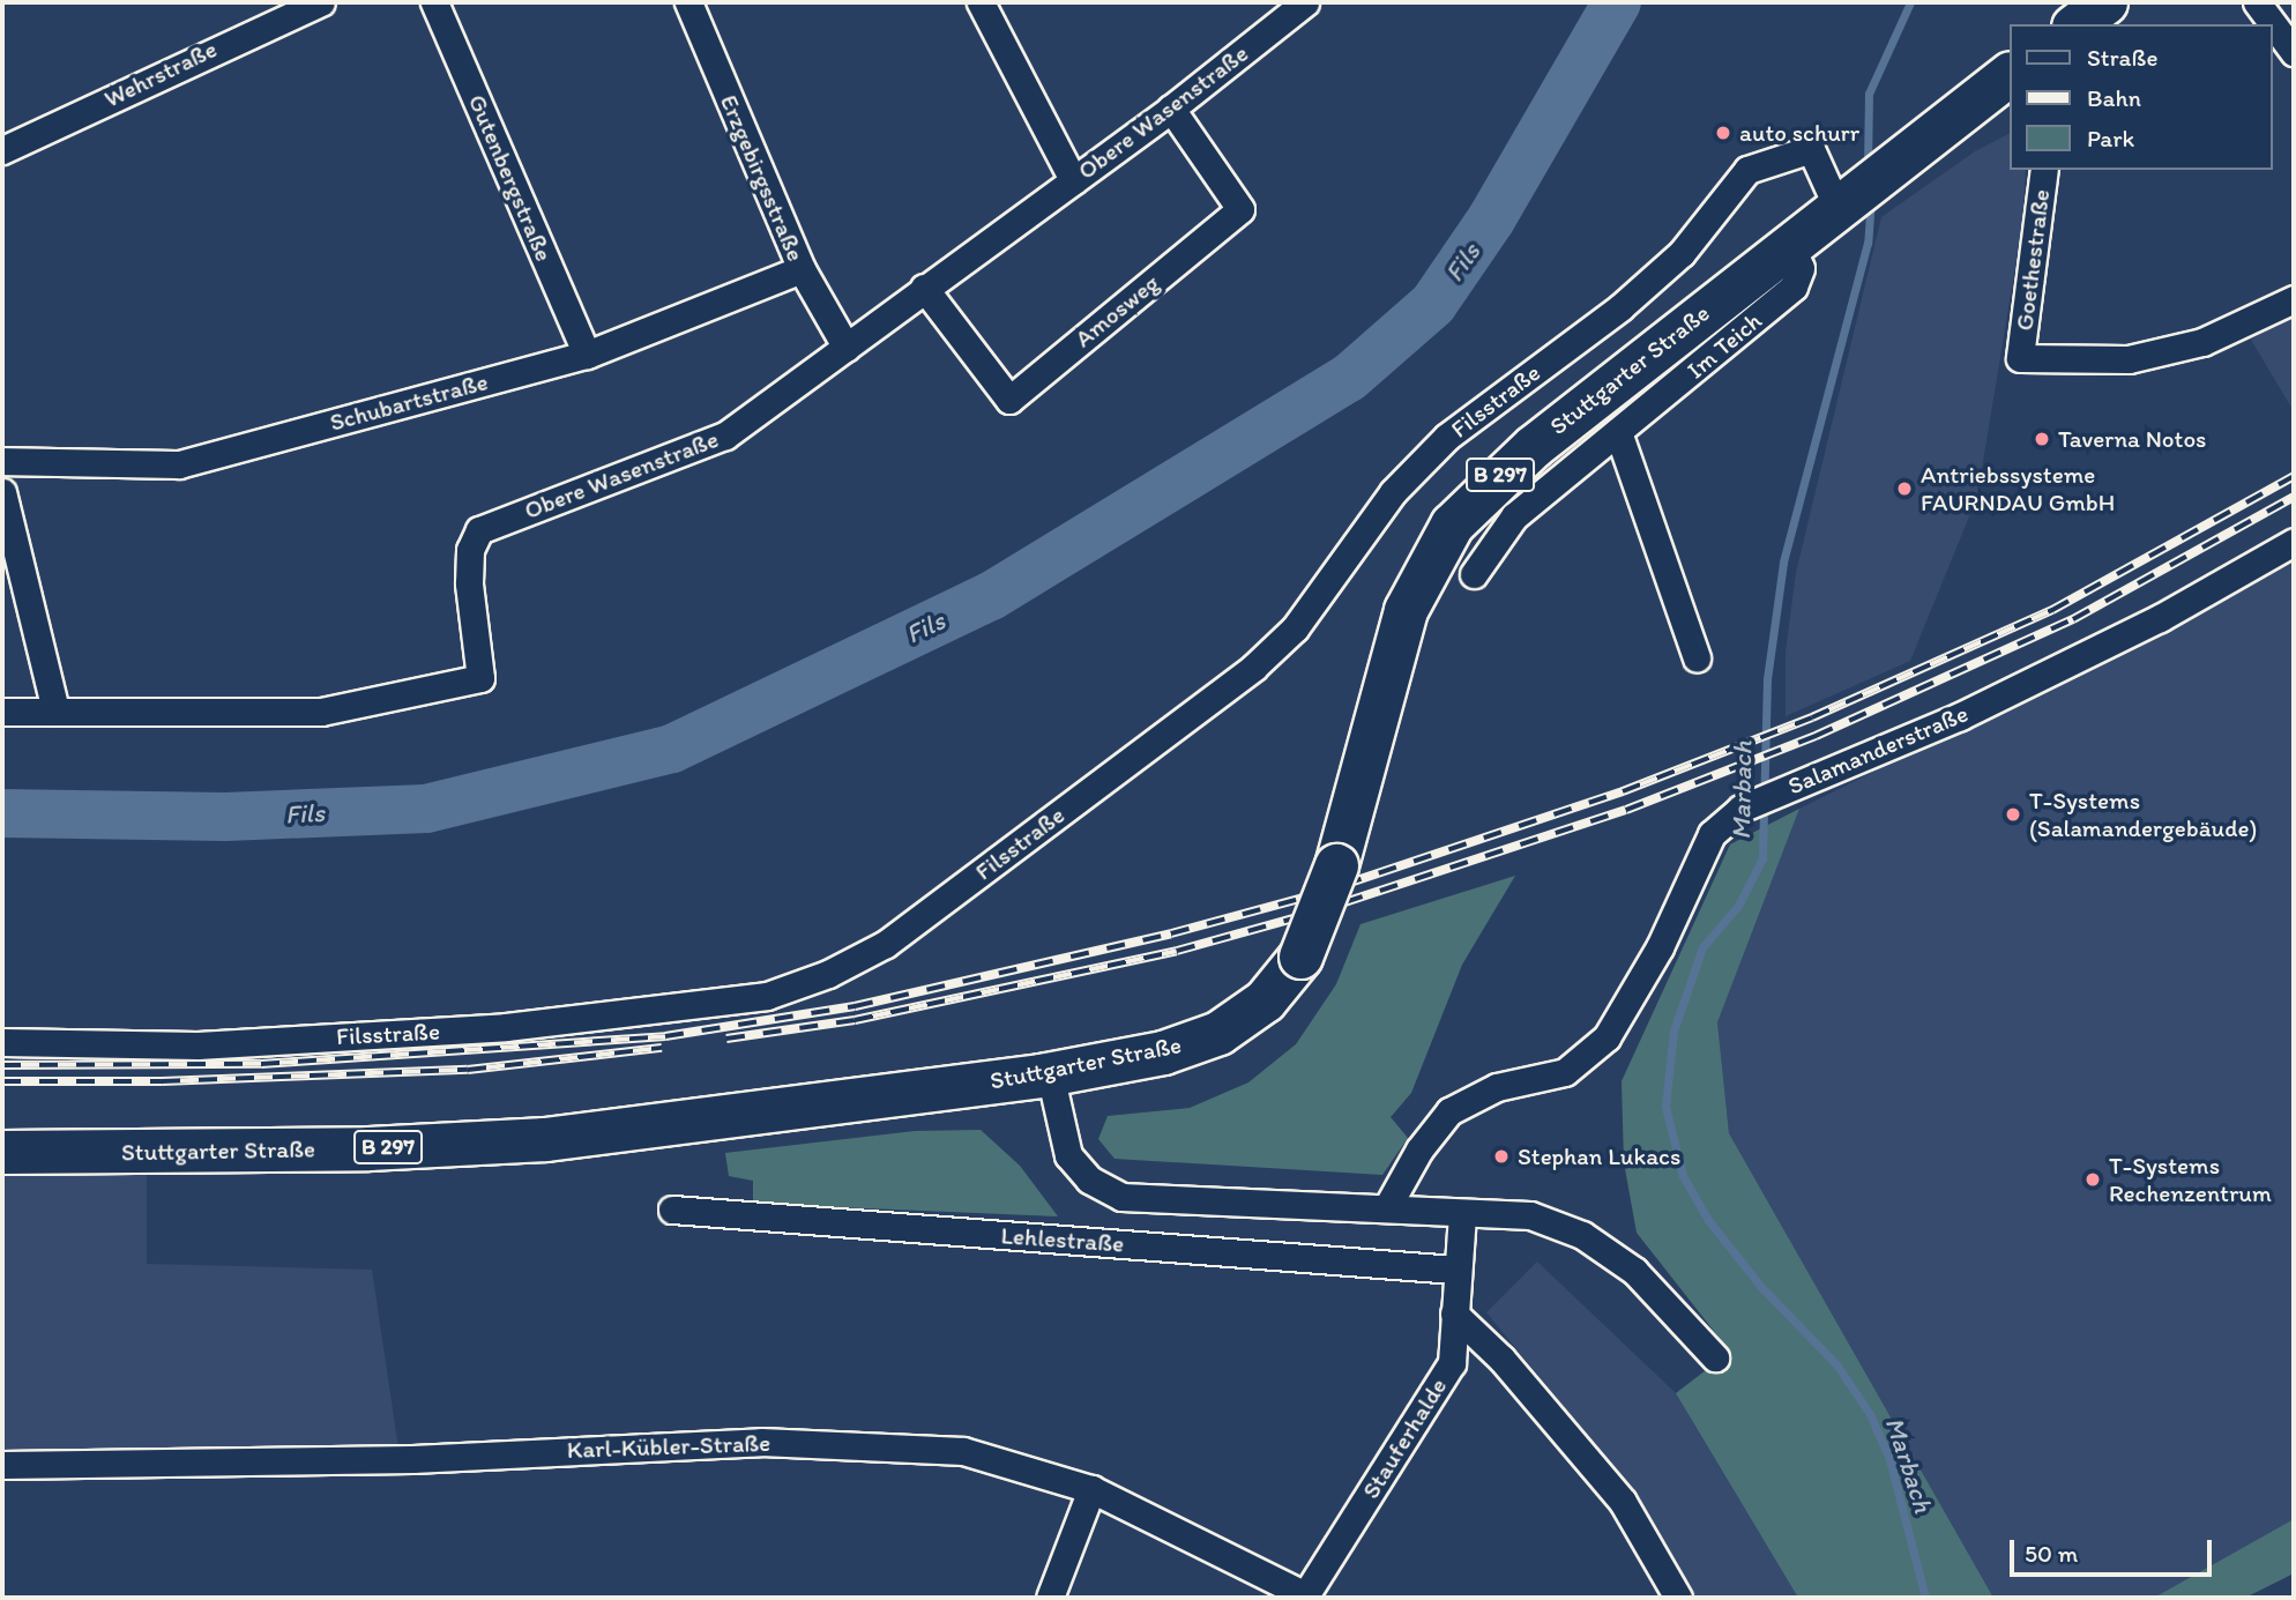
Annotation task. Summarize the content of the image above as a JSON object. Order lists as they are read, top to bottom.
{
  "streets": {
    "main road": ["Stuttgarter Straße", "B 297"],
    "street": [
      "Wehrstraße",
      "Obere Wasenstraße",
      "Gutenbergstraße",
      "Erzgebirgsstraße",
      "Goethestraße",
      "Amosweg",
      "Im Teich",
      "Filsstraße",
      "Schubartstraße",
      "Salamanderstraße",
      "Lehlestraße",
      "Stauferhalde",
      "Karl-Kübler-Straße"
    ]
  },
  "crossings": [
    ["Obere Wasenstraße", "Erzgebirgsstraße"],
    ["Obere Wasenstraße", "Amosweg"],
    ["Gutenbergstraße", "Schubartstraße"],
    ["Erzgebirgsstraße", "Schubartstraße"],
    ["Im Teich", "Stuttgarter Straße"],
    ["Stuttgarter Straße", "Filsstraße"],
    ["Stuttgarter Straße", "Lehlestraße"],
    ["Salamanderstraße", "Lehlestraße"],
    ["Lehlestraße", "Stauferhalde"],
    ["Stauferhalde", "Karl-Kübler-Straße"]
  ],
  "water": ["Fils", "Marbach"],
  "places": [
    "auto schurr",
    "Taverna Notos",
    "Antriebssysteme FAURNDAU GmbH",
    "T-Systems (Salamandergebäude)",
    "Stephan Lukacs",
    "T-Systems Rechenzentrum"
  ],
  "legend": ["Straße", "Bahn", "Park"],
  "scale_bar": "50 m"
}
